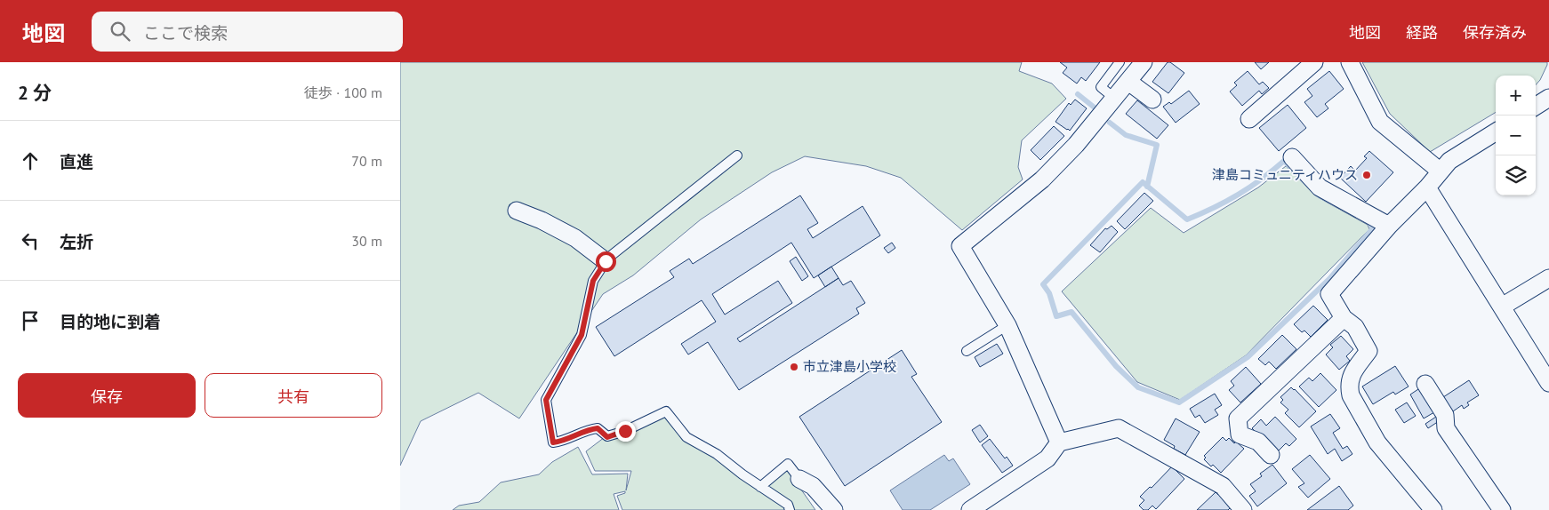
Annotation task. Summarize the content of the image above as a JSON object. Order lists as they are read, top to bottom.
{
  "places": ["津島コミュニティハウス", "市立津島小学校"],
  "page": {
    "header": "地図",
    "search": "ここで検索",
    "nav": ["地図", "経路", "保存済み"],
    "heading": ["2 分", "徒歩 · 100 m"],
    "map_buttons": ["+", "−"],
    "list": [
      ["直進", "70 m"],
      ["左折", "30 m"],
      "目的地に到着"
    ],
    "buttons": ["保存", "共有"]
  }
}
